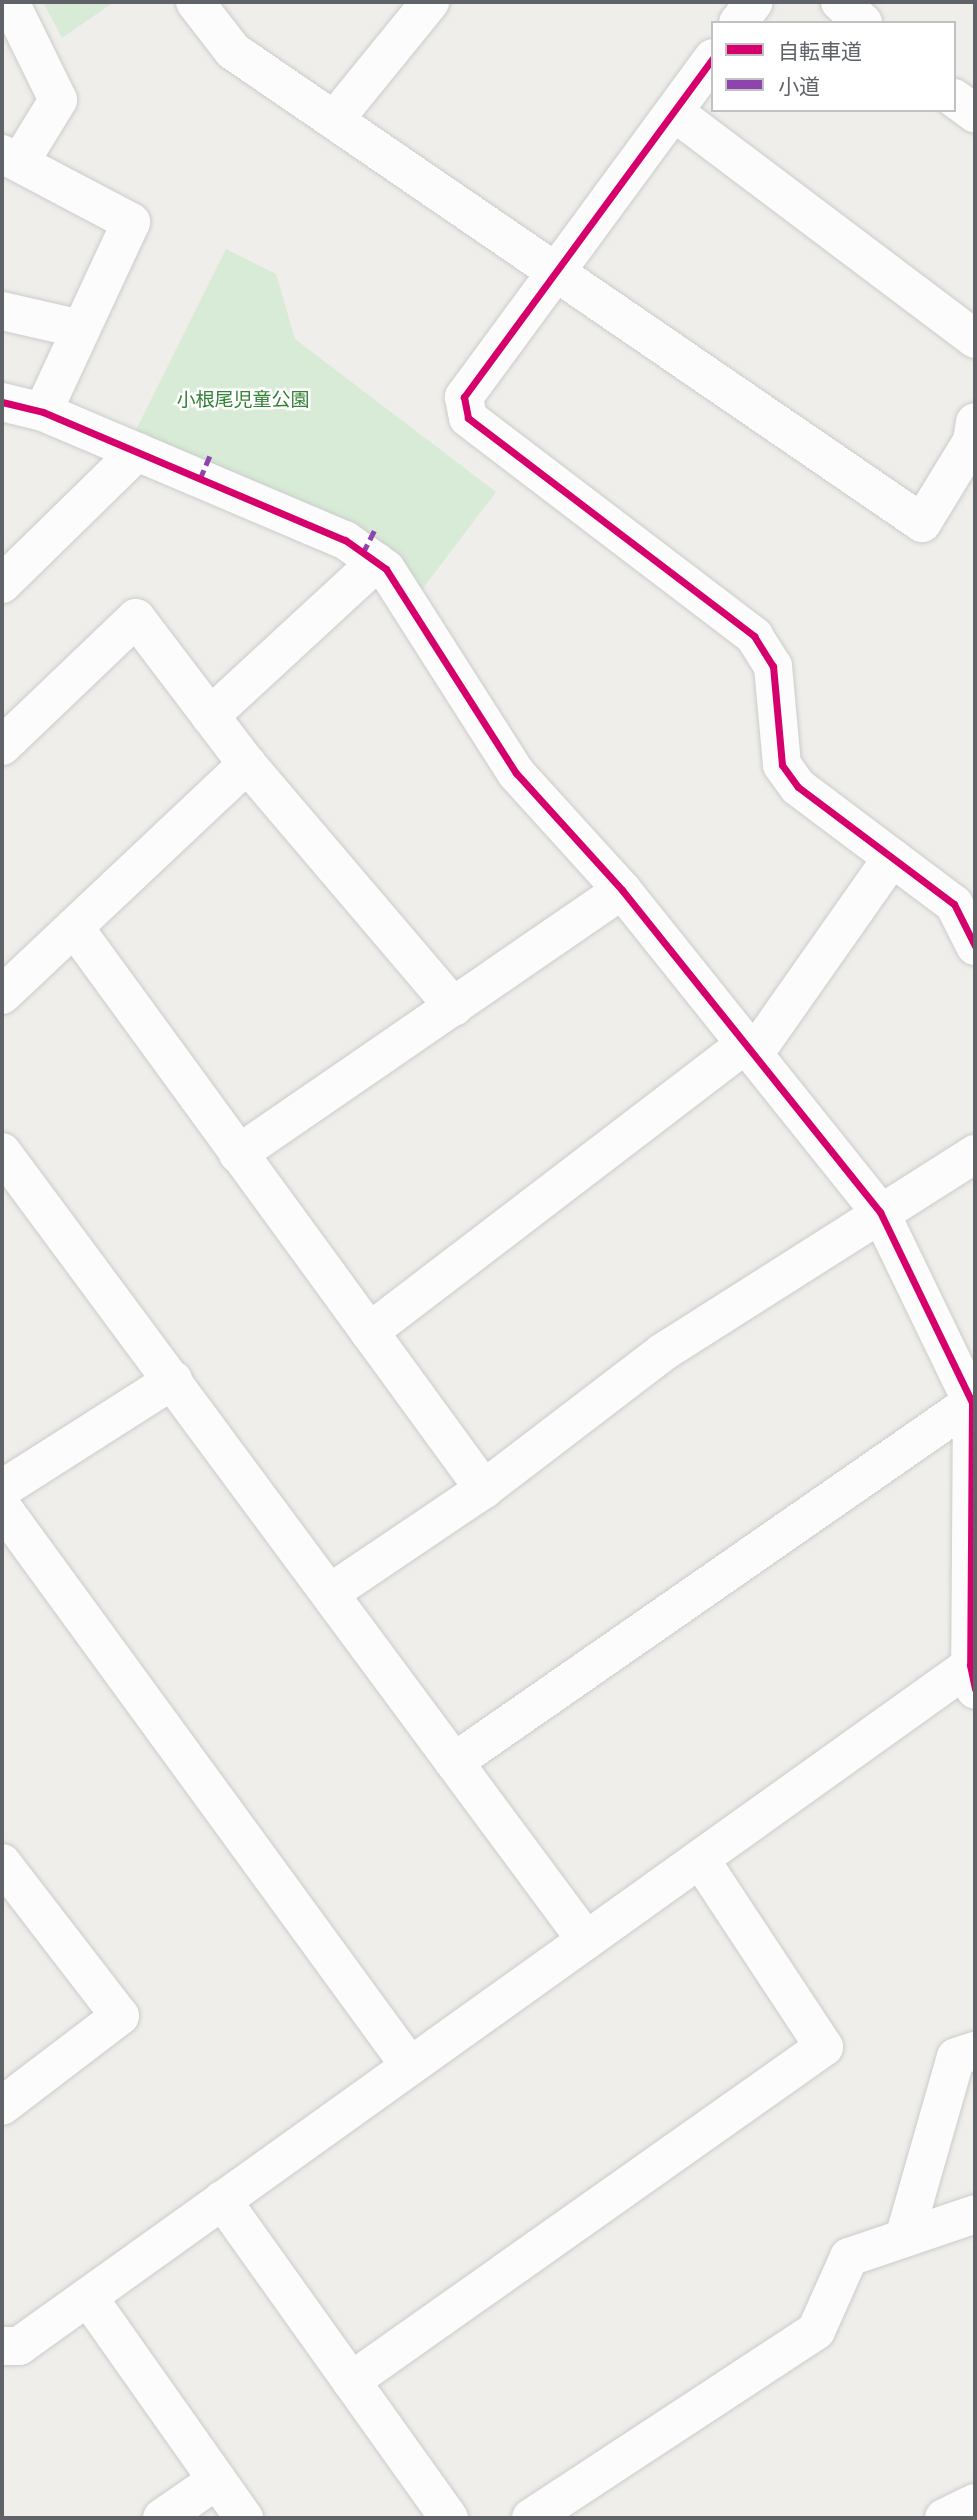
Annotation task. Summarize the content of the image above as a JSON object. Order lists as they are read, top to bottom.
{
  "parks": ["小根尾児童公園"],
  "legend": ["自転車道", "小道"]
}
